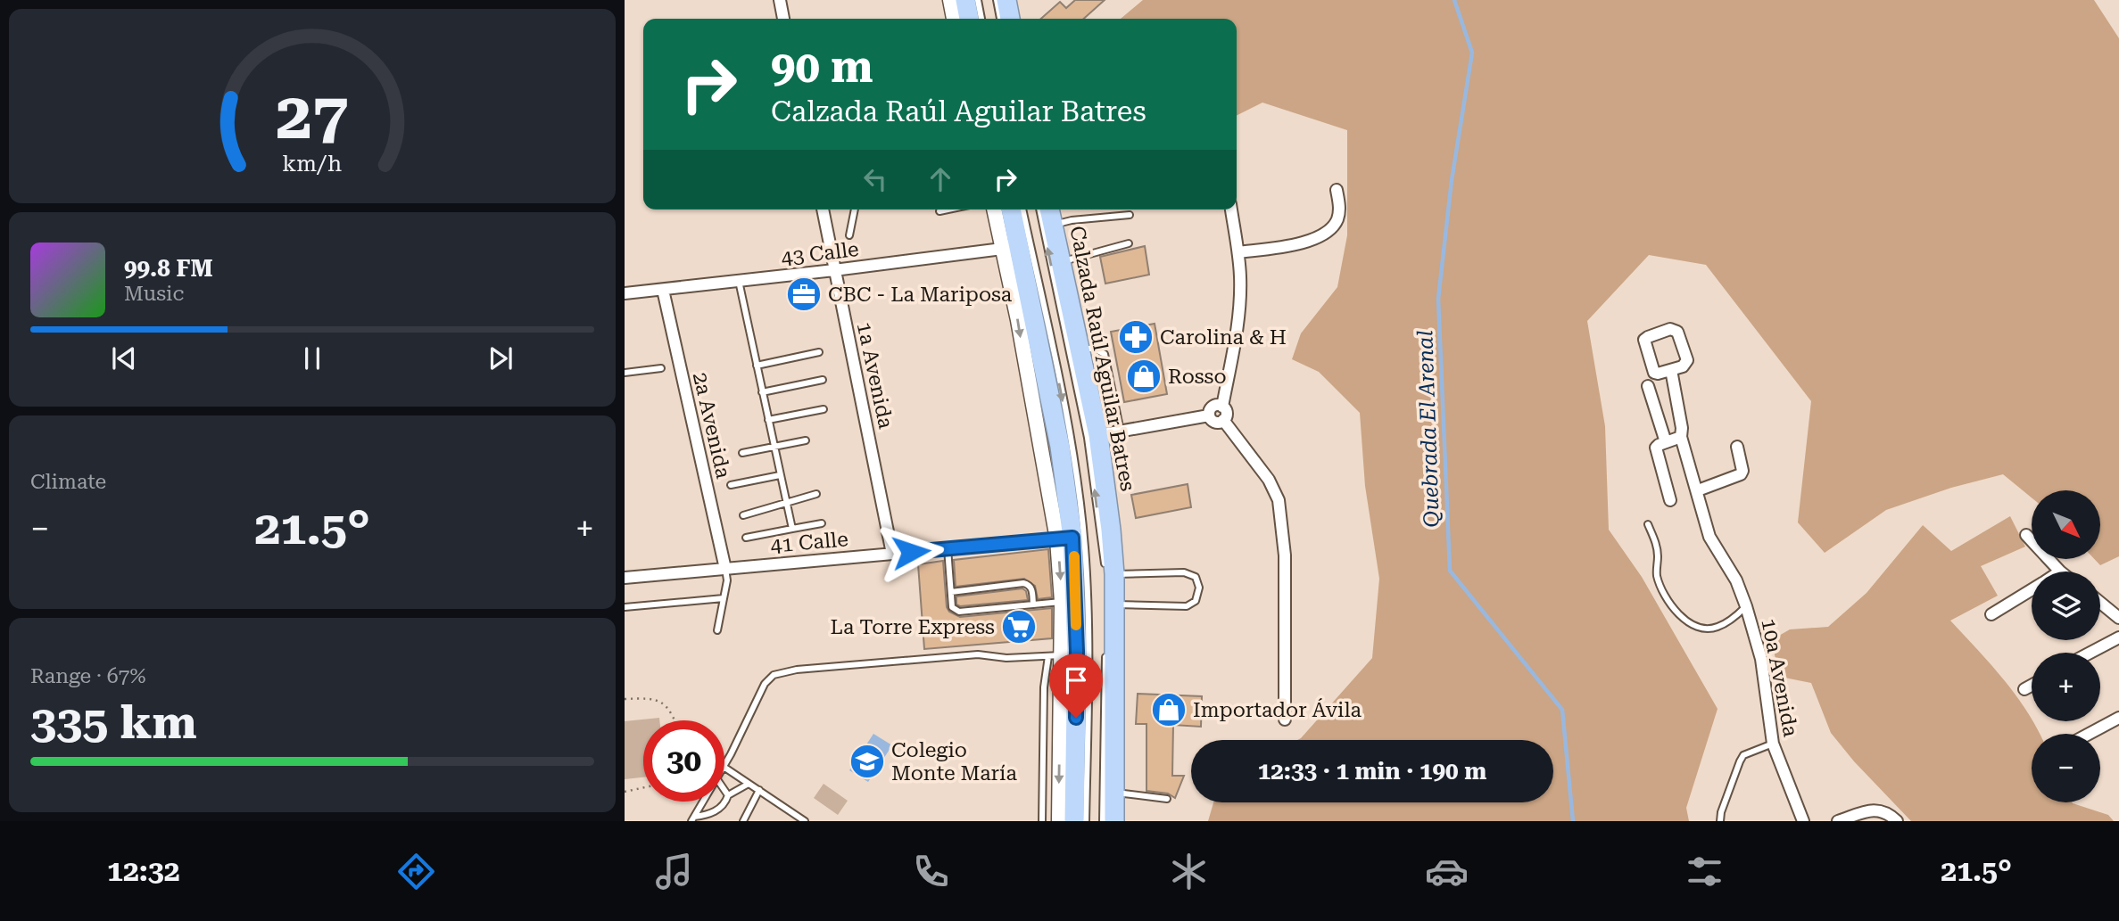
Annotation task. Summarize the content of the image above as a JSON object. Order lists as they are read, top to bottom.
{
  "streets": {
    "highway": ["Calzada Raúl Aguilar Batres"],
    "street": [
      "43 Calle",
      "1a Avenida",
      "2a Avenida",
      "41 Calle",
      "10a Avenida"
    ]
  },
  "crossings": [
    ["43 Calle", "1a Avenida"],
    ["43 Calle", "2a Avenida"],
    ["1a Avenida", "41 Calle"],
    ["2a Avenida", "41 Calle"]
  ],
  "water": ["Quebrada El Arenal"],
  "places": {
    "office": ["CBC - La Mariposa"],
    "pharmacy": ["Carolina & H"],
    "shop": ["Rosso", "Importador Ávila"],
    "supermarket": ["La Torre Express"],
    "school or university": ["Colegio Monte María"]
  },
  "north": "bottom right",
  "page": {
    "turn": ["90 m", "Calzada Raúl Aguilar Batres"],
    "song": ["99.8 FM", "Music"],
    "tile": [
      "Climate",
      ["Range · 67%", "335 km"]
    ],
    "map_buttons": ["+", "−"],
    "heat": ["−", "21.5°", "+"],
    "limit": "30",
    "trip": "12:33 · 1 min · 190 m",
    "tabs": ["12:32", "21.5°"],
    "gauge": ["27", "km/h"]
  }
}
